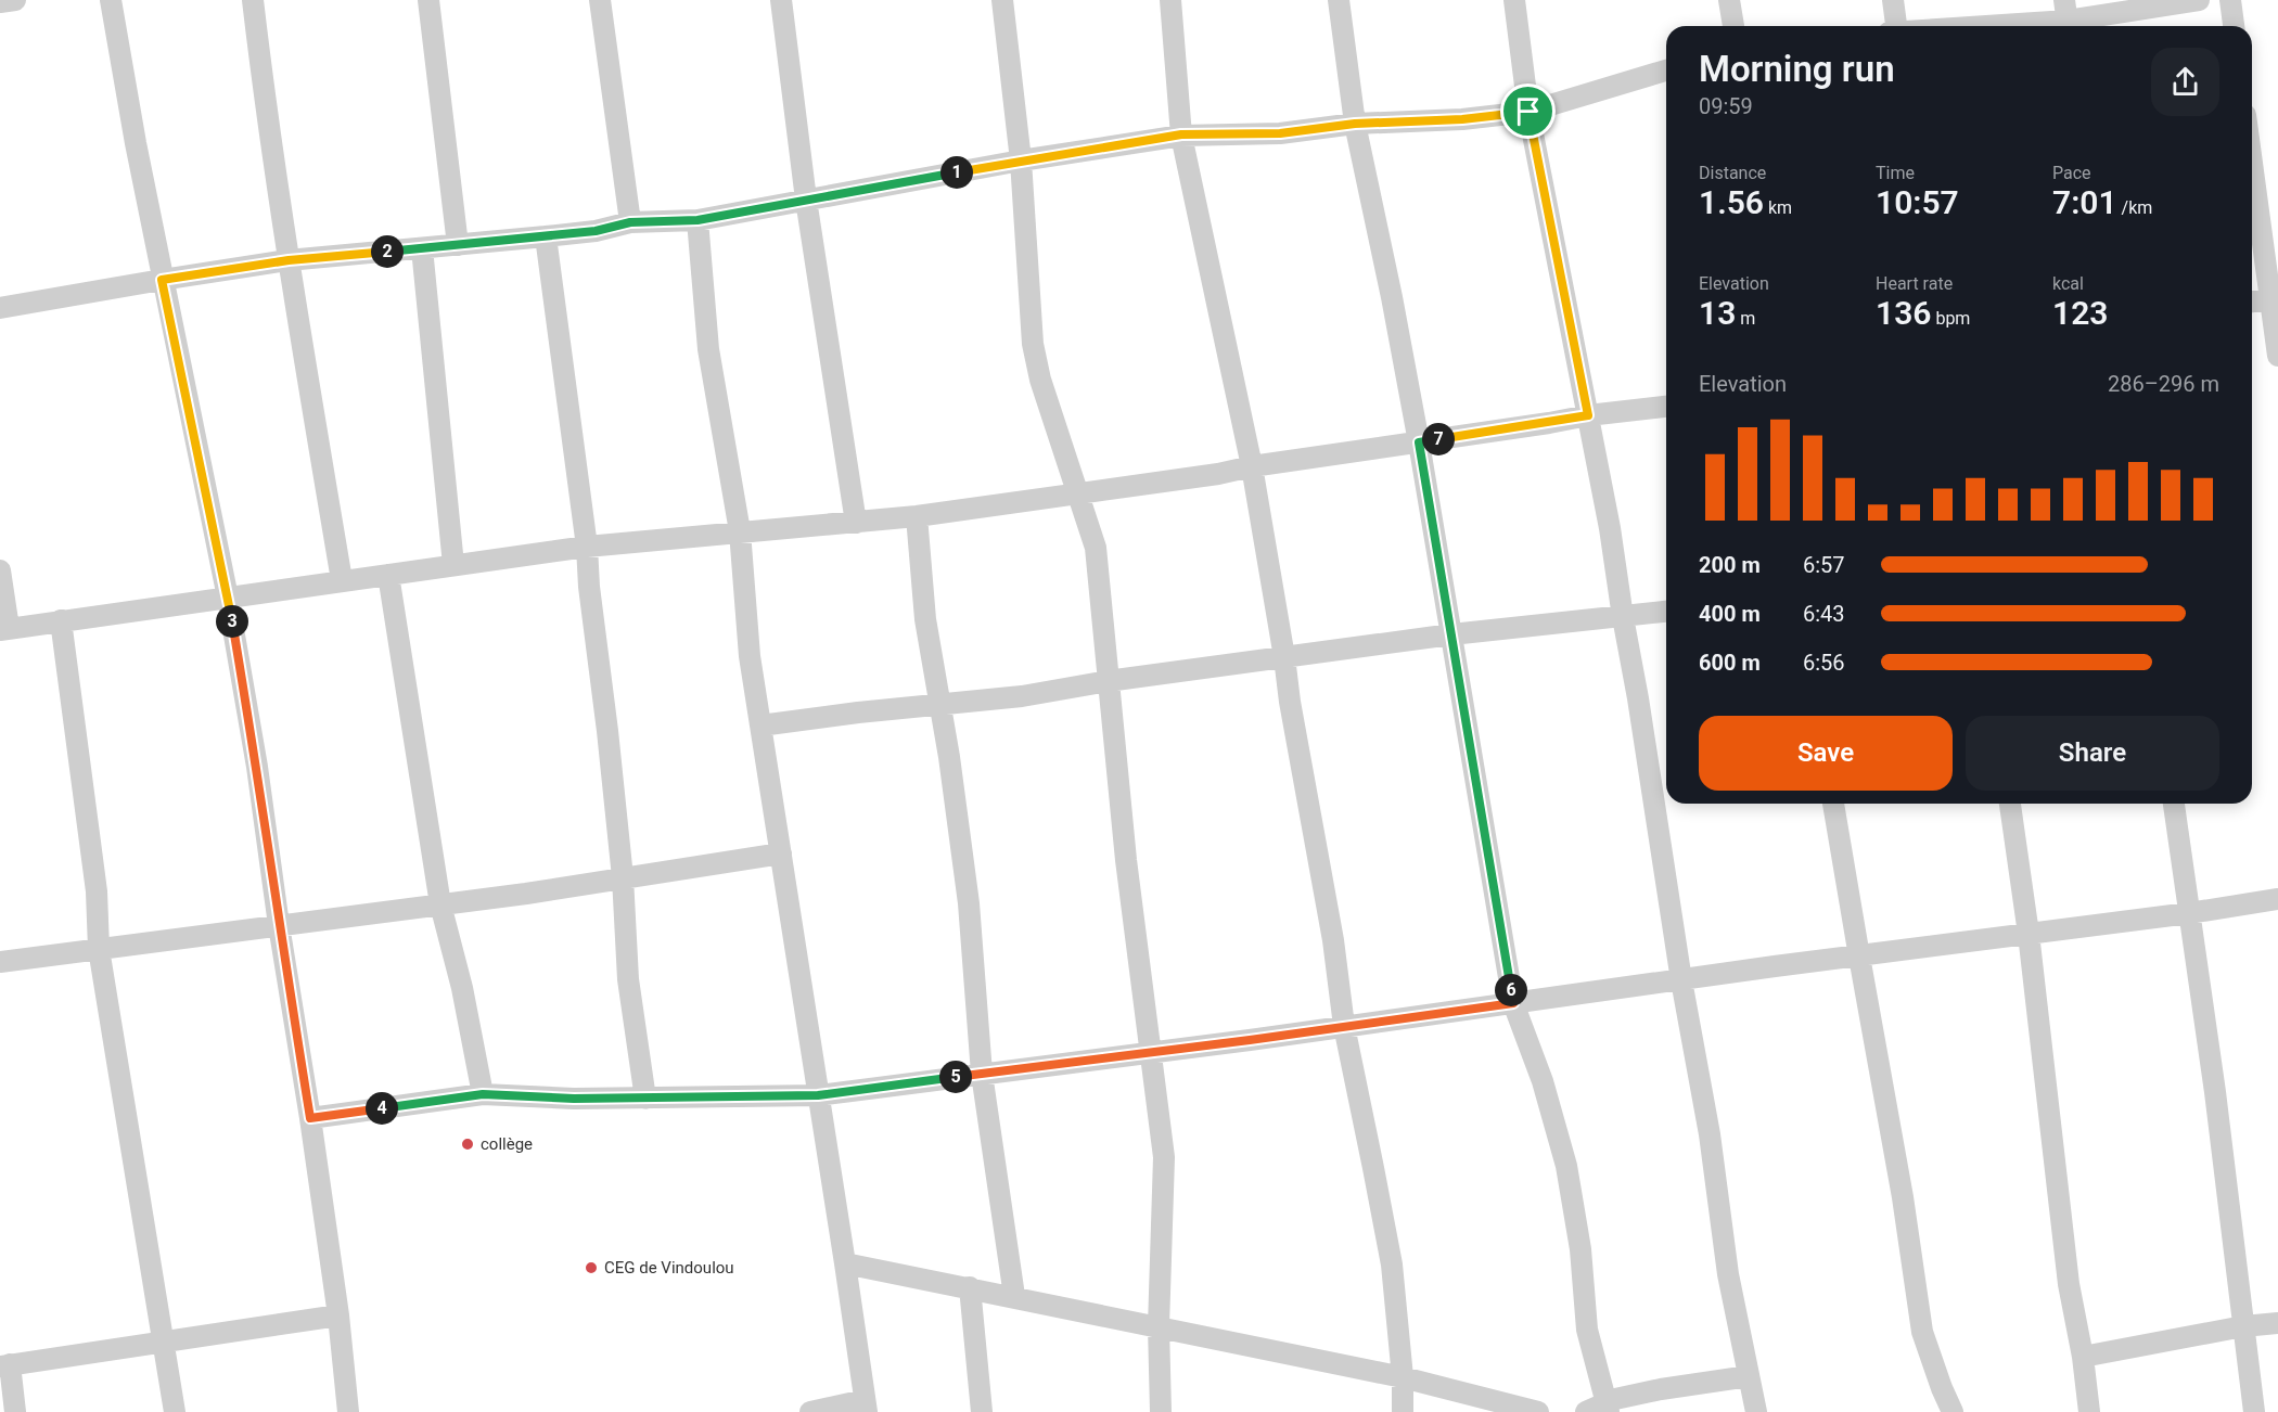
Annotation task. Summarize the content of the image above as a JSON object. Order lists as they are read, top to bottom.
{
  "places": ["collège", "CEG de Vindoulou"],
  "page": {
    "heading": ["Morning run", "09:59"],
    "stats": [
      ["Distance", "1.56 km"],
      ["Time", "10:57"],
      ["Pace", "7:01 /km"],
      ["Elevation", "13 m"],
      ["Heart rate", "136 bpm"],
      ["kcal", "123"]
    ],
    "pins": [
      "1",
      "2",
      "7",
      "3",
      "6",
      "5",
      "4"
    ],
    "chart": ["Elevation", "286–296 m"],
    "list": [
      {
        "name": "200 m",
        "note": "6:57"
      },
      {
        "name": "400 m",
        "note": "6:43"
      },
      {
        "name": "600 m",
        "note": "6:56"
      }
    ],
    "buttons": ["Save", "Share"]
  }
}
